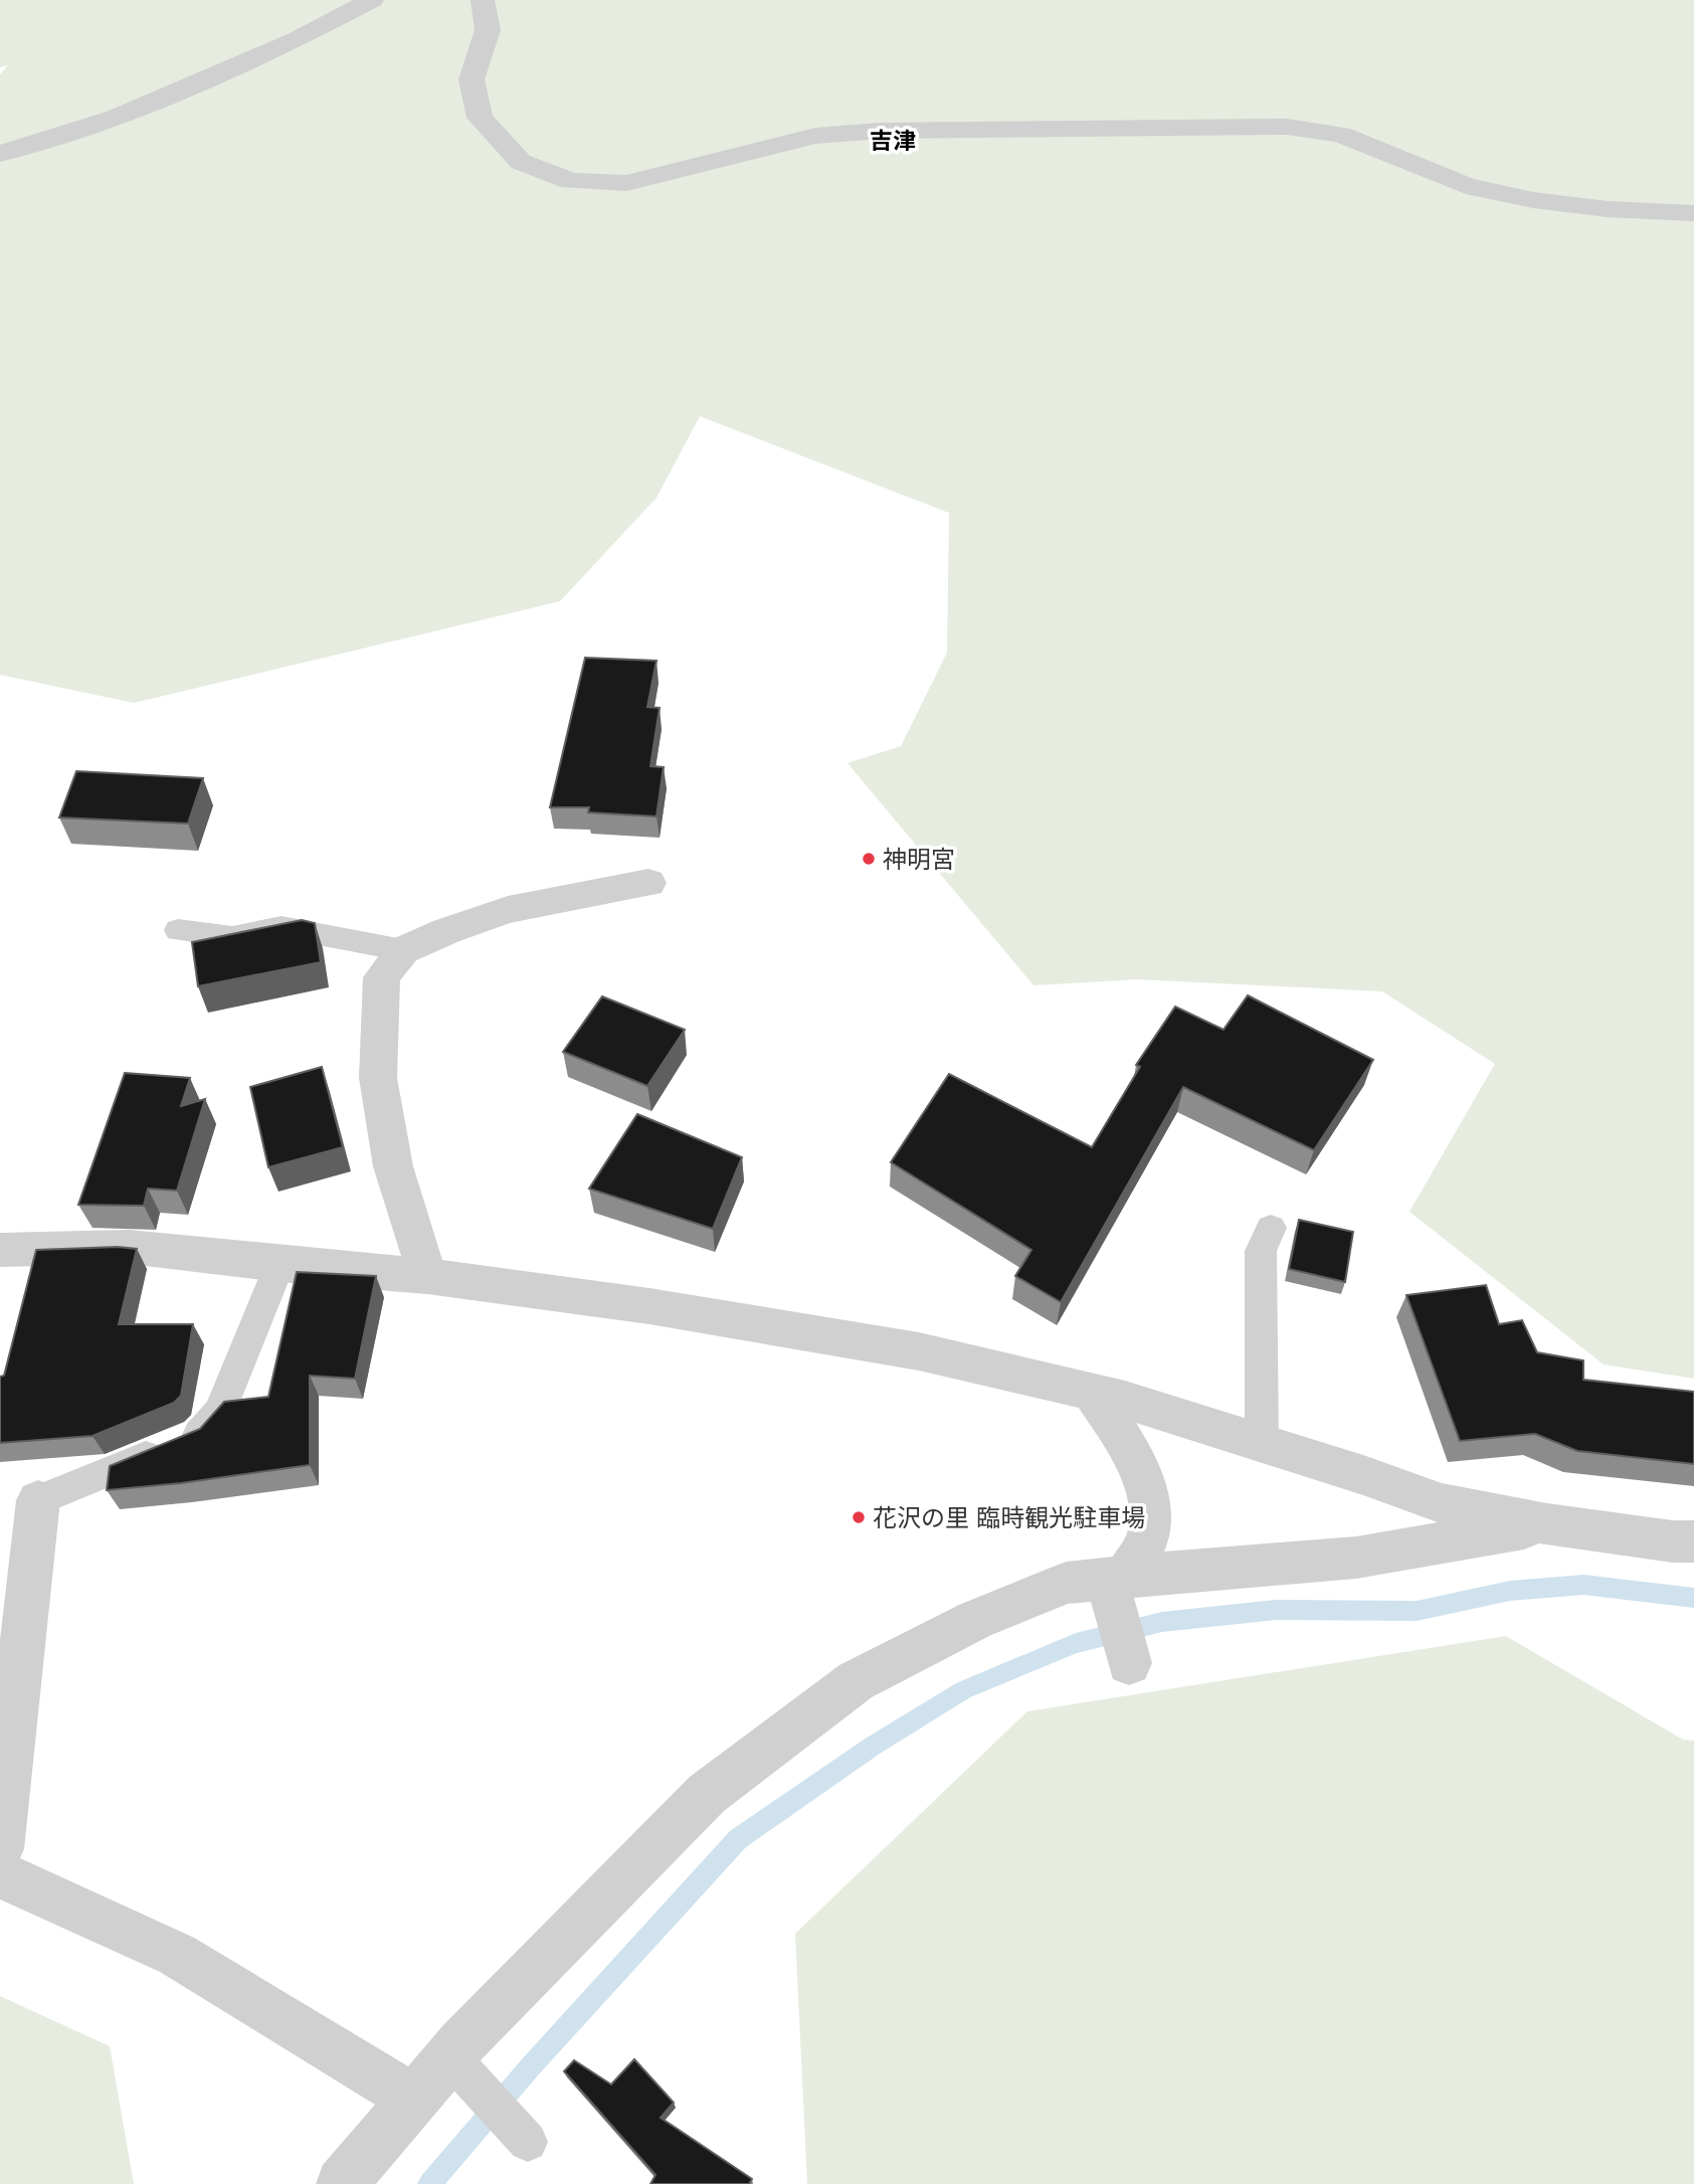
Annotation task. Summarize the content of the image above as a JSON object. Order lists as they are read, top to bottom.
{
  "districts": ["吉津"],
  "places": ["神明宮", "花沢の里 臨時観光駐車場"]
}
